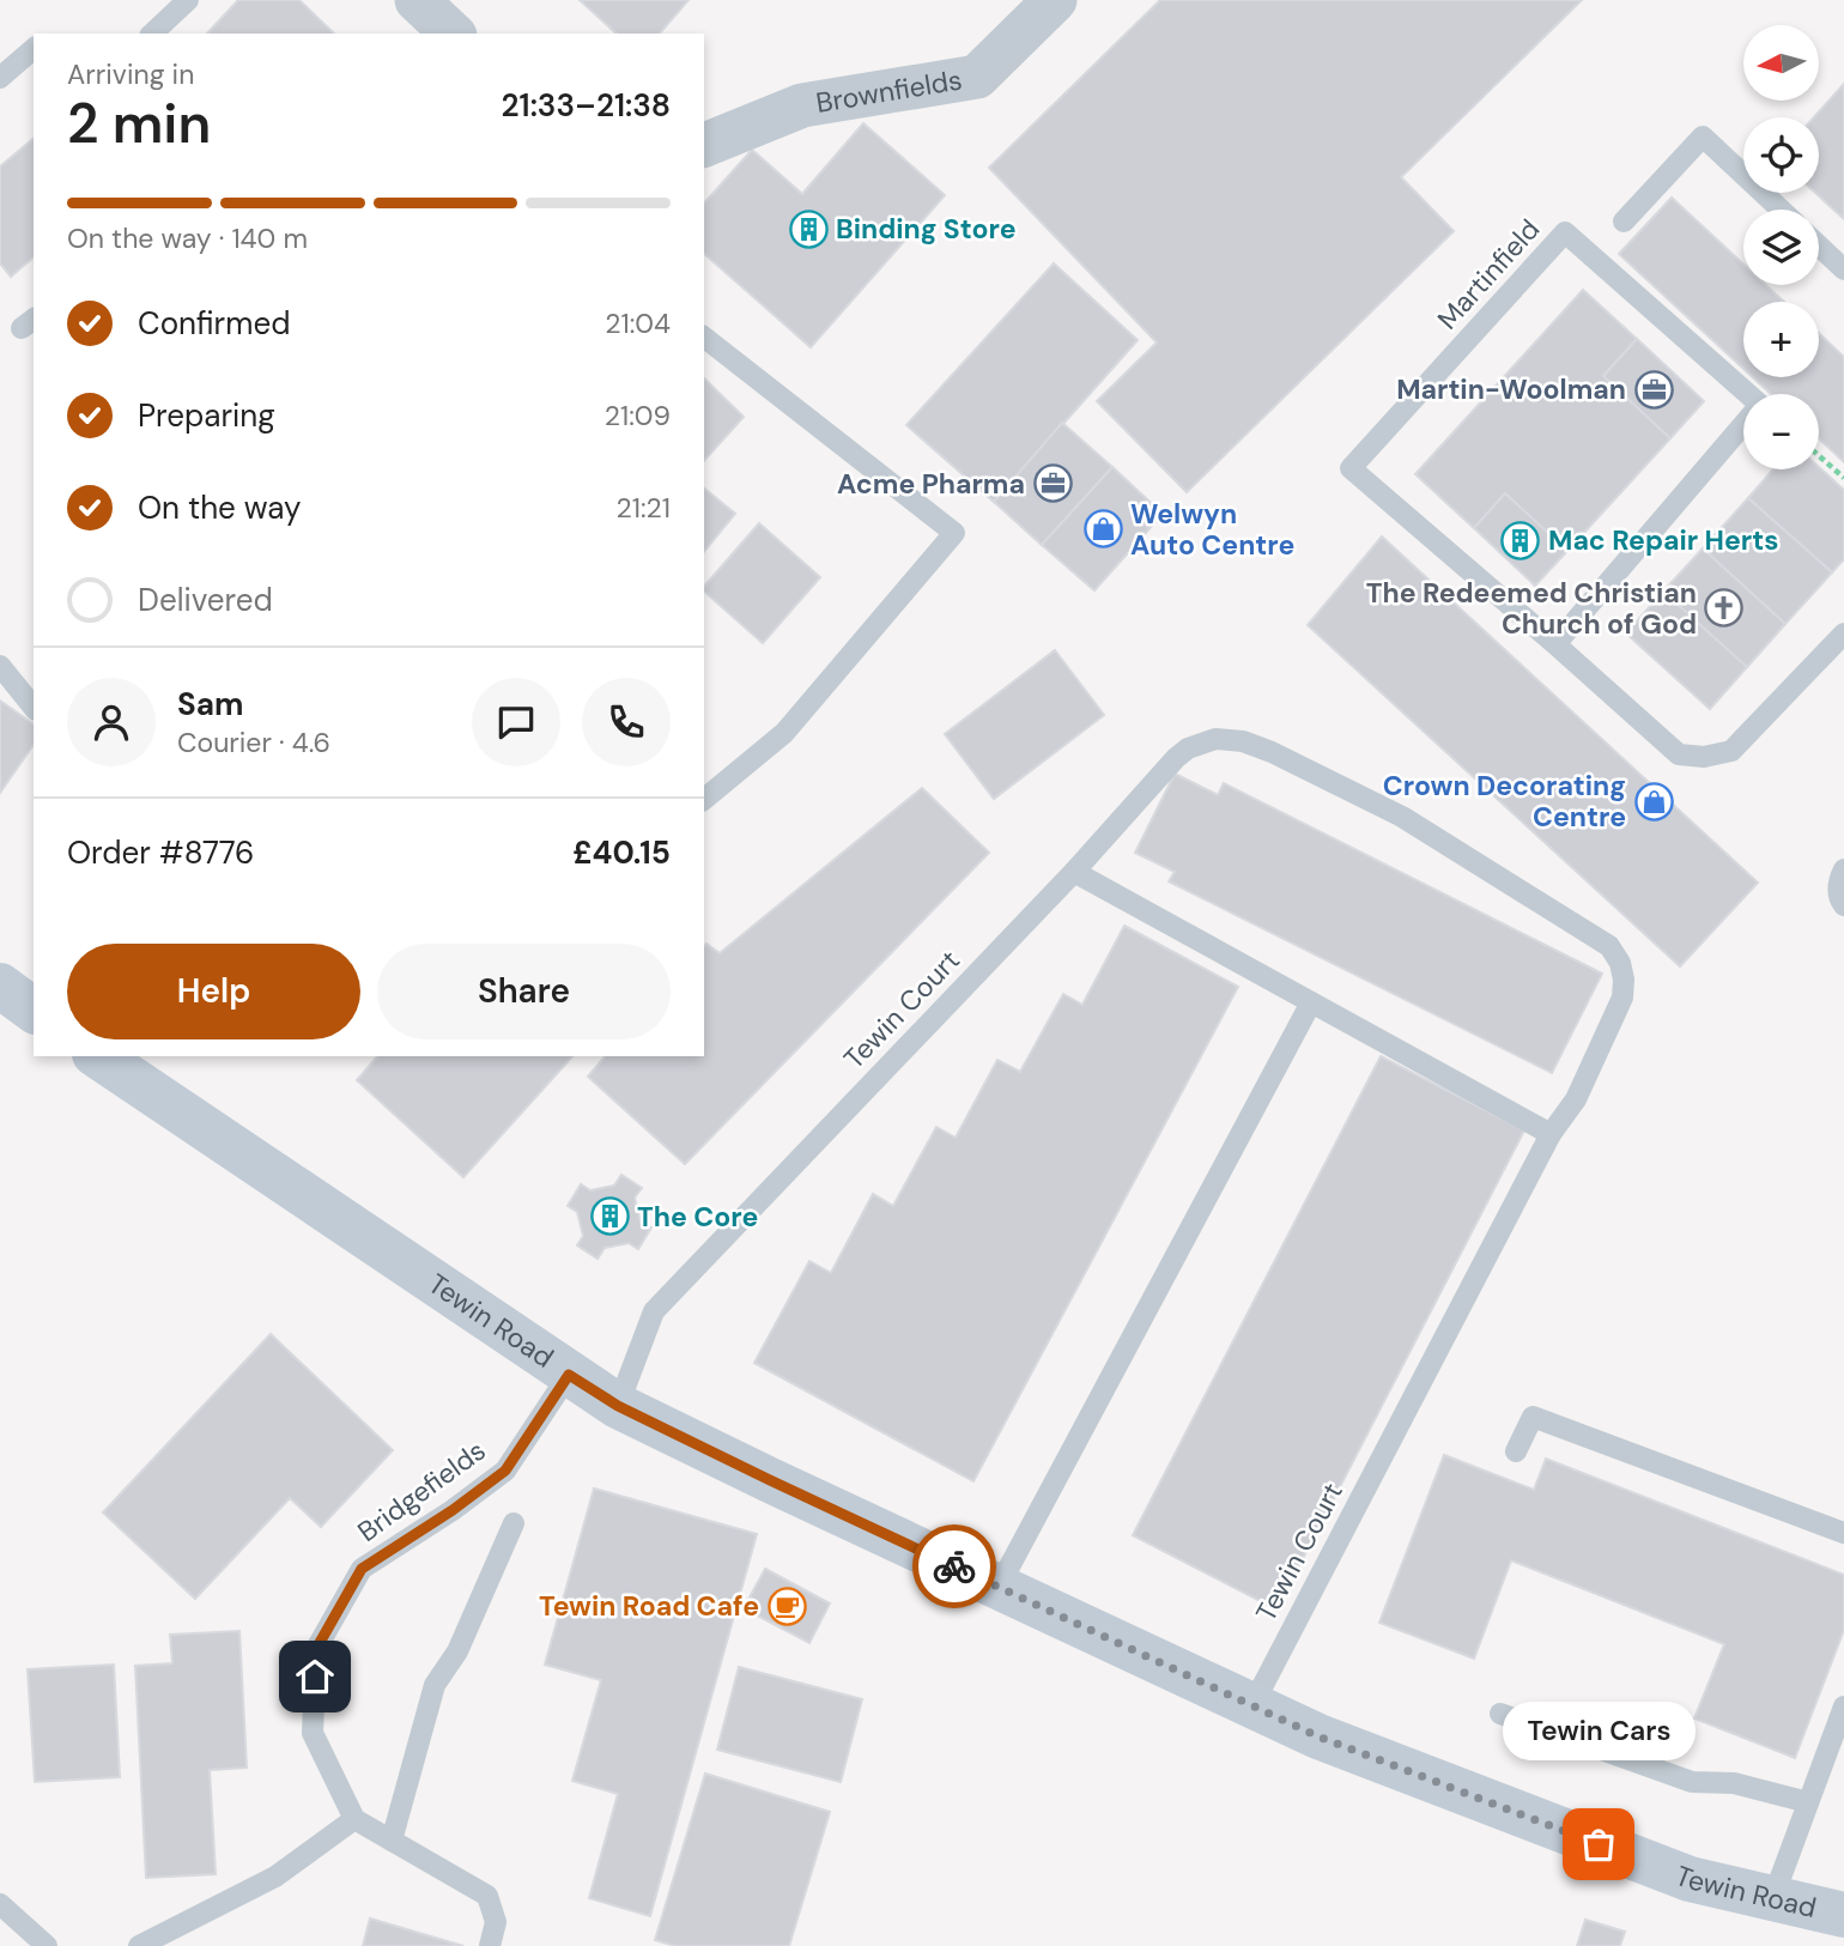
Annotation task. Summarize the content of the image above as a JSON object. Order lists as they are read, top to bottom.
{
  "streets": {
    "street": ["Brownfields", "Tewin Road"],
    "lane": ["Martinfield", "Tewin Court", "Bridgefields"]
  },
  "crossings": [
    ["Tewin Court", "Tewin Road"],
    ["Tewin Road", "Bridgefields"]
  ],
  "places": {
    "building": ["Binding Store", "Mac Repair Herts", "The Core"],
    "office": ["Martin-Woolman", "Acme Pharma"],
    "shop": ["Welwyn Auto Centre", "Crown Decorating Centre"],
    "church": ["The Redeemed Christian Church of God"],
    "cafe": ["Tewin Road Cafe"],
    "other": ["Tewin Cars"]
  },
  "north": "left",
  "page": {
    "map_buttons": ["+", "−"],
    "heading": ["2 min", "Arriving in", "21:33–21:38"],
    "panel": [
      "Sam",
      "Courier · 4.6",
      "Order #8776",
      "£40.15"
    ],
    "bar": "On the way · 140 m",
    "list": [
      ["Confirmed", "21:04"],
      ["Preparing", "21:09"],
      ["On the way", "21:21"],
      "Delivered"
    ],
    "buttons": ["Help", "Share"],
    "bubble": "Tewin Cars"
  }
}
